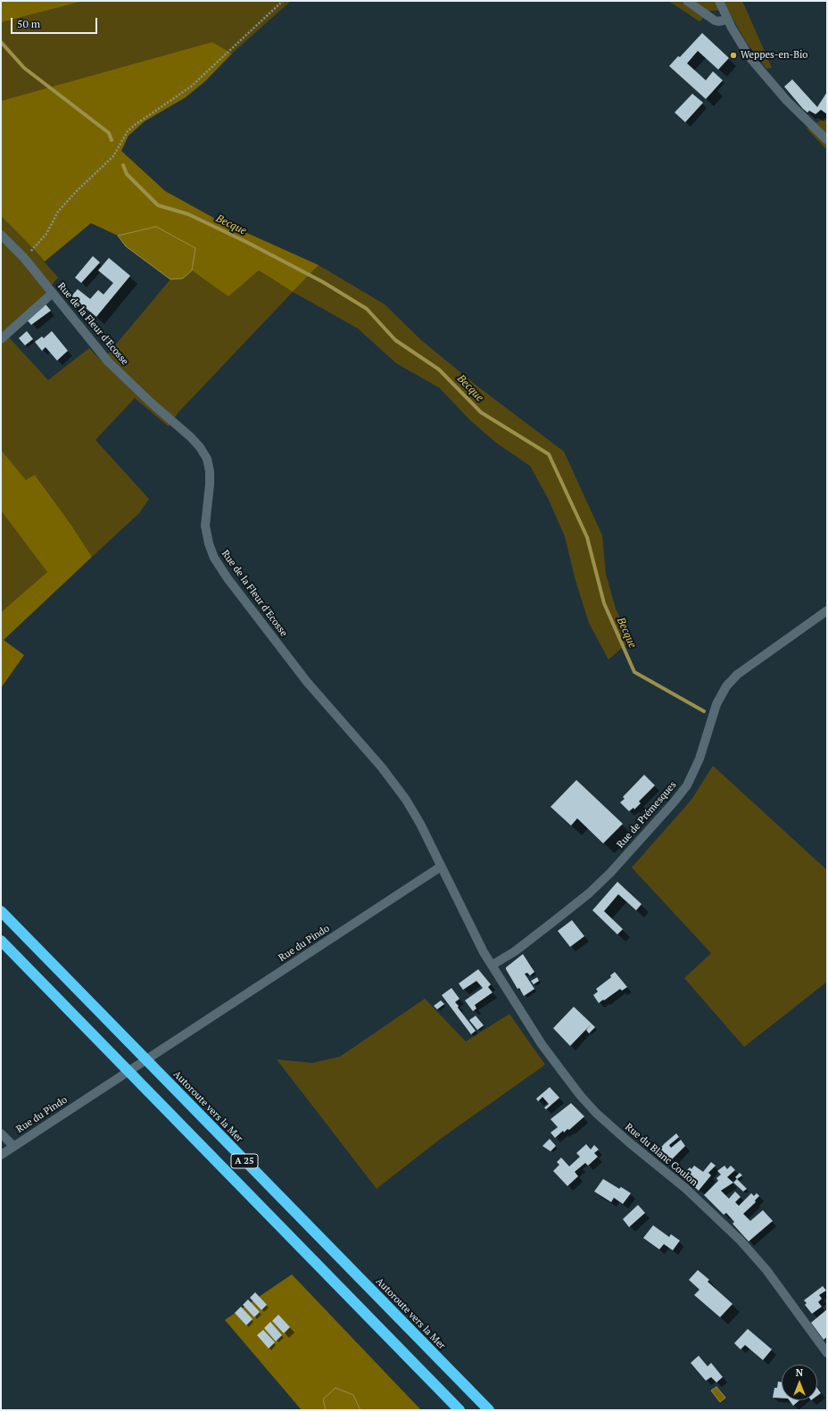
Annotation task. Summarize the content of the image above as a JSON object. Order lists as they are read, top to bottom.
{
  "streets": {
    "highway": ["Autoroute vers la Mer", "A 25"],
    "street": [
      "Rue de la Fleur d'Ecosse",
      "Rue de Prémesques",
      "Rue du Pindo",
      "Rue du Blanc Coulon"
    ]
  },
  "crossings": [
    ["Rue de la Fleur d'Ecosse", "Rue de Prémesques"],
    ["Rue de la Fleur d'Ecosse", "Rue du Pindo"],
    ["Rue de la Fleur d'Ecosse", "Rue du Blanc Coulon"],
    ["Rue de Prémesques", "Rue du Blanc Coulon"]
  ],
  "water": ["Becque"],
  "places": ["Weppes-en-Bio"],
  "scale_bar": "50 m",
  "north": "top"
}
